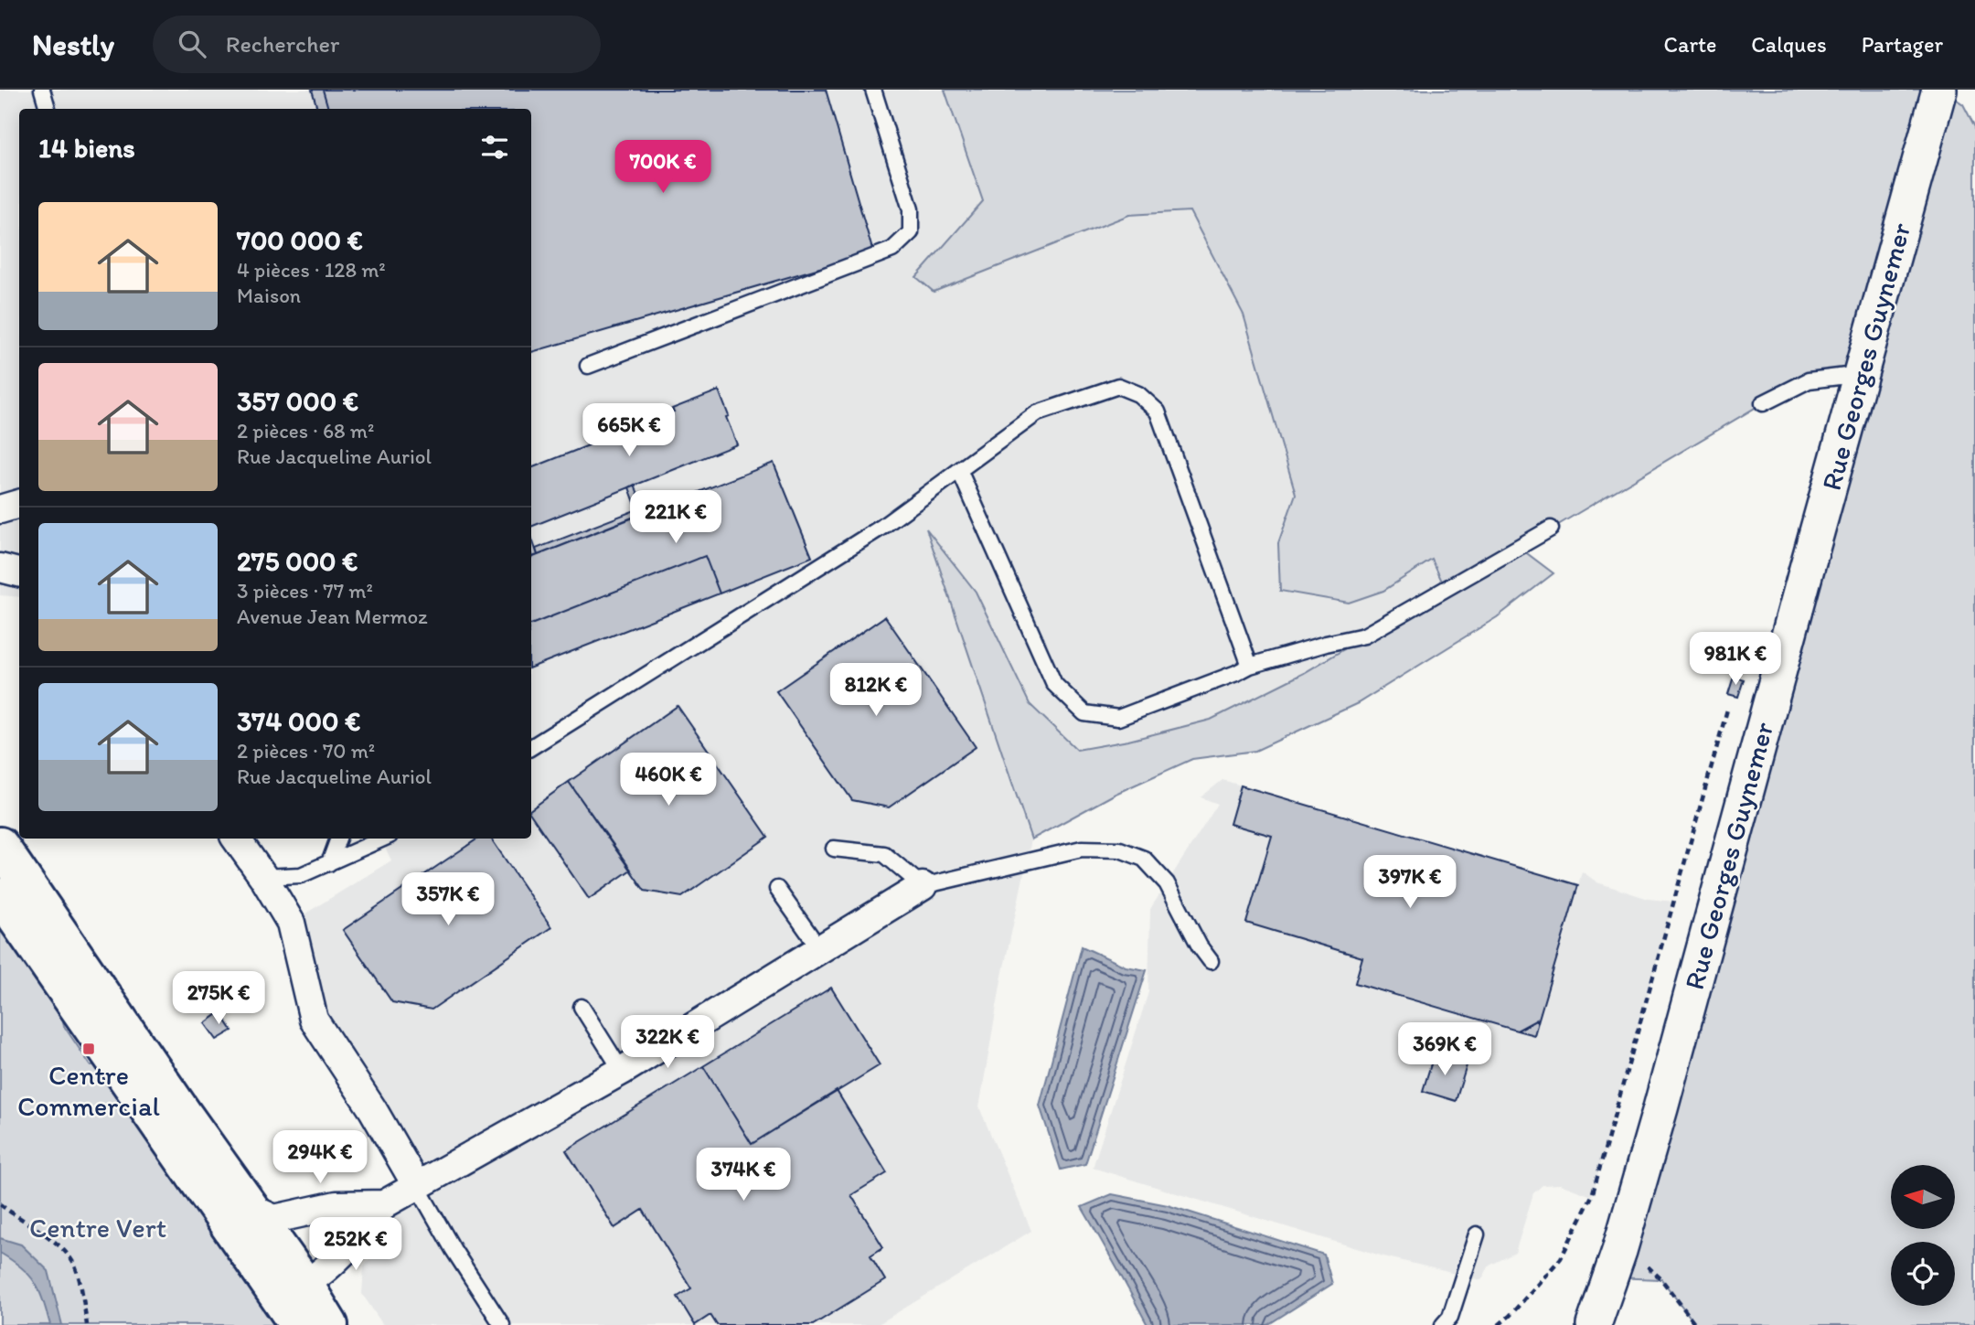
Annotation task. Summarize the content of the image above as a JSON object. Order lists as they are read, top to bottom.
{
  "streets": {
    "street": ["Rue Georges Guynemer"]
  },
  "parks": ["Centre Vert"],
  "places": {
    "transit": ["Centre Commercial"]
  },
  "north": "left",
  "page": {
    "header": "Nestly",
    "search": "Rechercher",
    "nav": ["Carte", "Calques", "Partager"],
    "heading": "14 biens",
    "price": [
      "700K €",
      "665K €",
      "221K €",
      "981K €",
      "812K €",
      "460K €",
      "397K €",
      "357K €",
      "275K €",
      "322K €",
      "369K €",
      "294K €",
      "374K €",
      "252K €"
    ],
    "list": [
      {
        "name": "700 000 €",
        "note": "4 pièces · 128 m² · Maison"
      },
      {
        "name": "357 000 €",
        "note": "2 pièces · 68 m² · Rue Jacqueline Auriol"
      },
      {
        "name": "275 000 €",
        "note": "3 pièces · 77 m² · Avenue Jean Mermoz"
      },
      {
        "name": "374 000 €",
        "note": "2 pièces · 70 m² · Rue Jacqueline Auriol"
      }
    ]
  }
}
